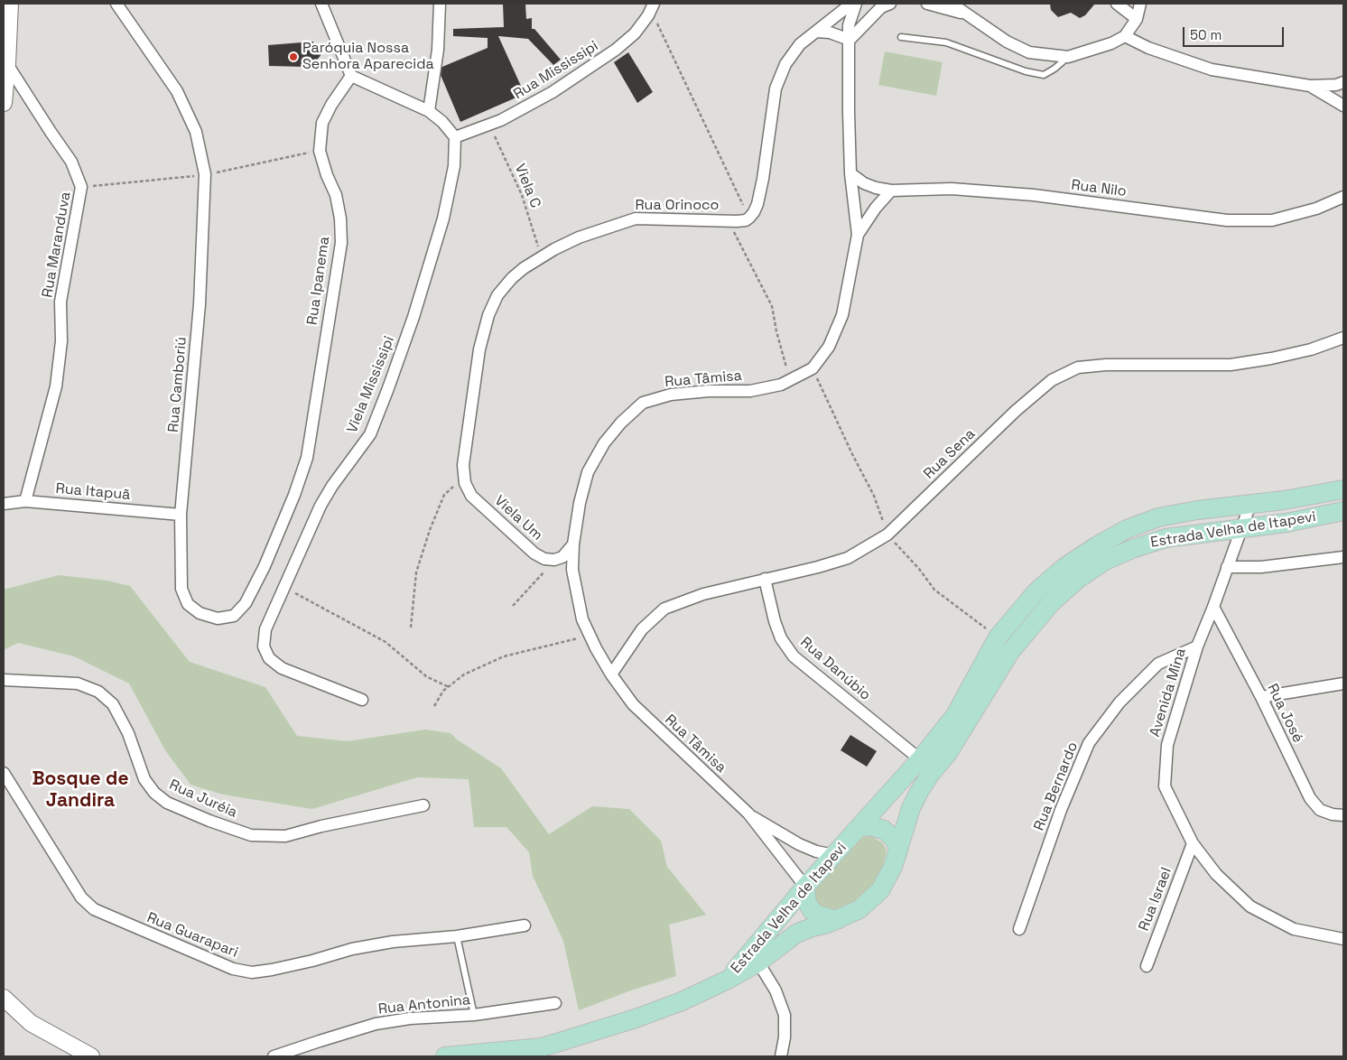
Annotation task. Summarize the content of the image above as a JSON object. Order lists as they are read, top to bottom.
{
  "streets": {
    "main road": ["Estrada Velha de Itapevi"],
    "street": [
      "Rua Mississipi",
      "Rua Nilo",
      "Rua Orinoco",
      "Rua Maranduva",
      "Rua Ipanema",
      "Rua Tâmisa",
      "Rua Camboriú",
      "Viela Mississipi",
      "Rua Sena",
      "Rua Itapuã",
      "Viela Um",
      "Rua Danúbio",
      "Avenida Mina",
      "Rua José",
      "Rua Bernardo",
      "Rua Juréia",
      "Rua Israel",
      "Rua Guarapari",
      "Rua Antonina"
    ],
    "path": ["Viela C"]
  },
  "crossings": [
    ["Rua Mississipi", "Viela C"],
    ["Rua Mississipi", "Viela Mississipi"],
    ["Viela C", "Rua Orinoco"],
    ["Rua Nilo", "Rua Tâmisa"],
    ["Rua Orinoco", "Viela Um"],
    ["Rua Maranduva", "Rua Itapuã"],
    ["Rua Ipanema", "Rua Camboriú"],
    ["Rua Tâmisa", "Rua Sena"],
    ["Rua Tâmisa", "Estrada Velha de Itapevi"],
    ["Rua Camboriú", "Rua Itapuã"],
    ["Rua Sena", "Rua Danúbio"],
    ["Estrada Velha de Itapevi", "Rua Danúbio"],
    ["Estrada Velha de Itapevi", "Avenida Mina"],
    ["Avenida Mina", "Rua José"],
    ["Avenida Mina", "Rua Bernardo"],
    ["Avenida Mina", "Rua Israel"]
  ],
  "districts": ["Bosque de Jandira"],
  "places": ["Paróquia Nossa Senhora Aparecida"],
  "scale_bar": "50 m"
}
